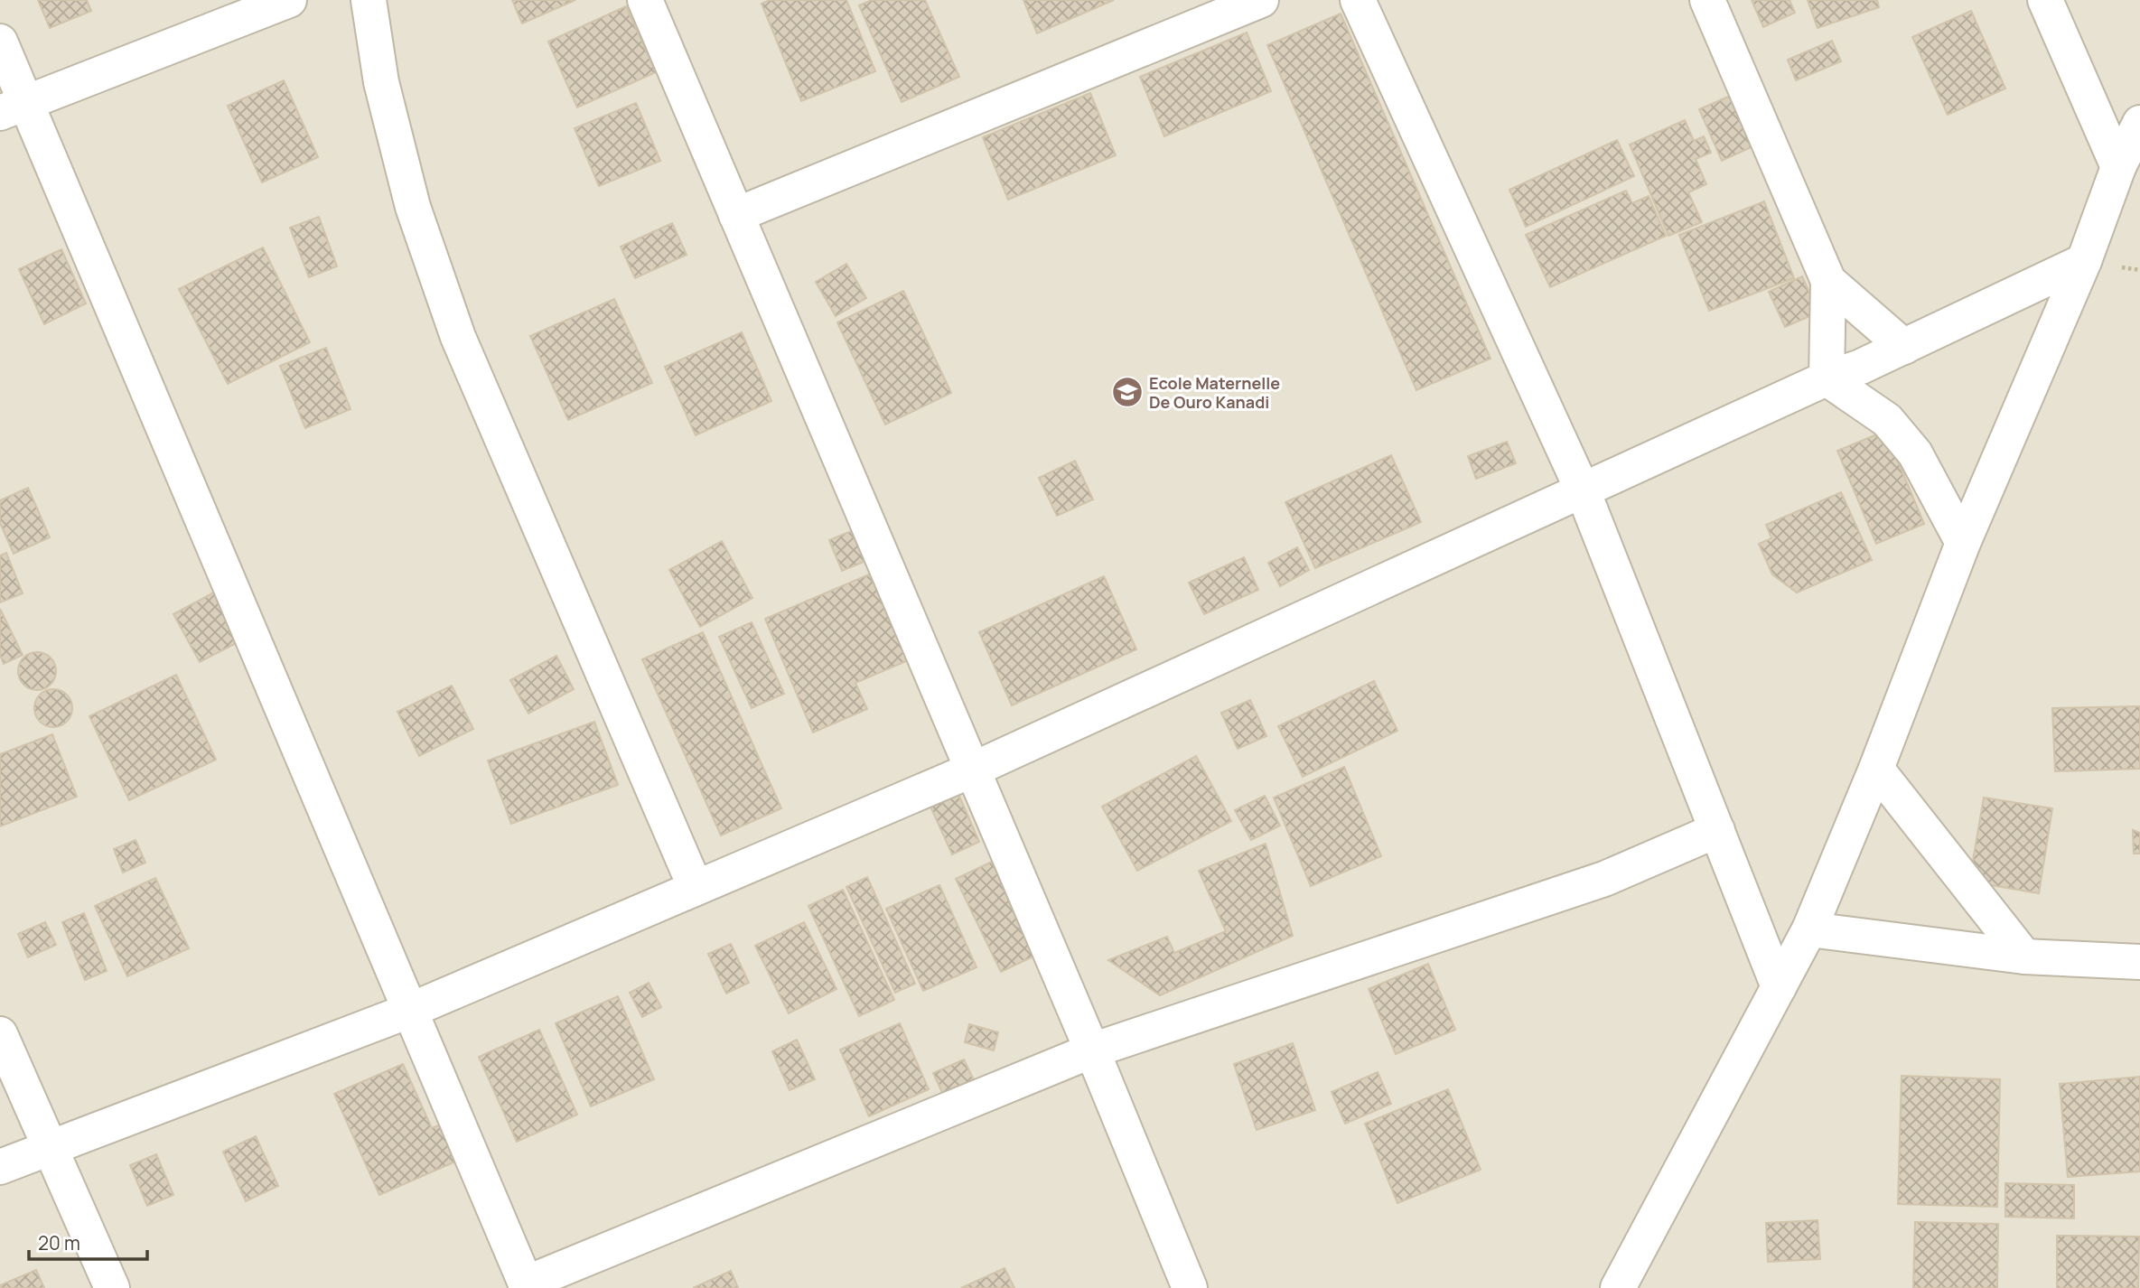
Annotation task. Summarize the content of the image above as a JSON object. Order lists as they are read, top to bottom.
{
  "places": {
    "school or university": ["Ecole Maternelle De Ouro Kanadi"]
  },
  "scale_bar": "20 m"
}
